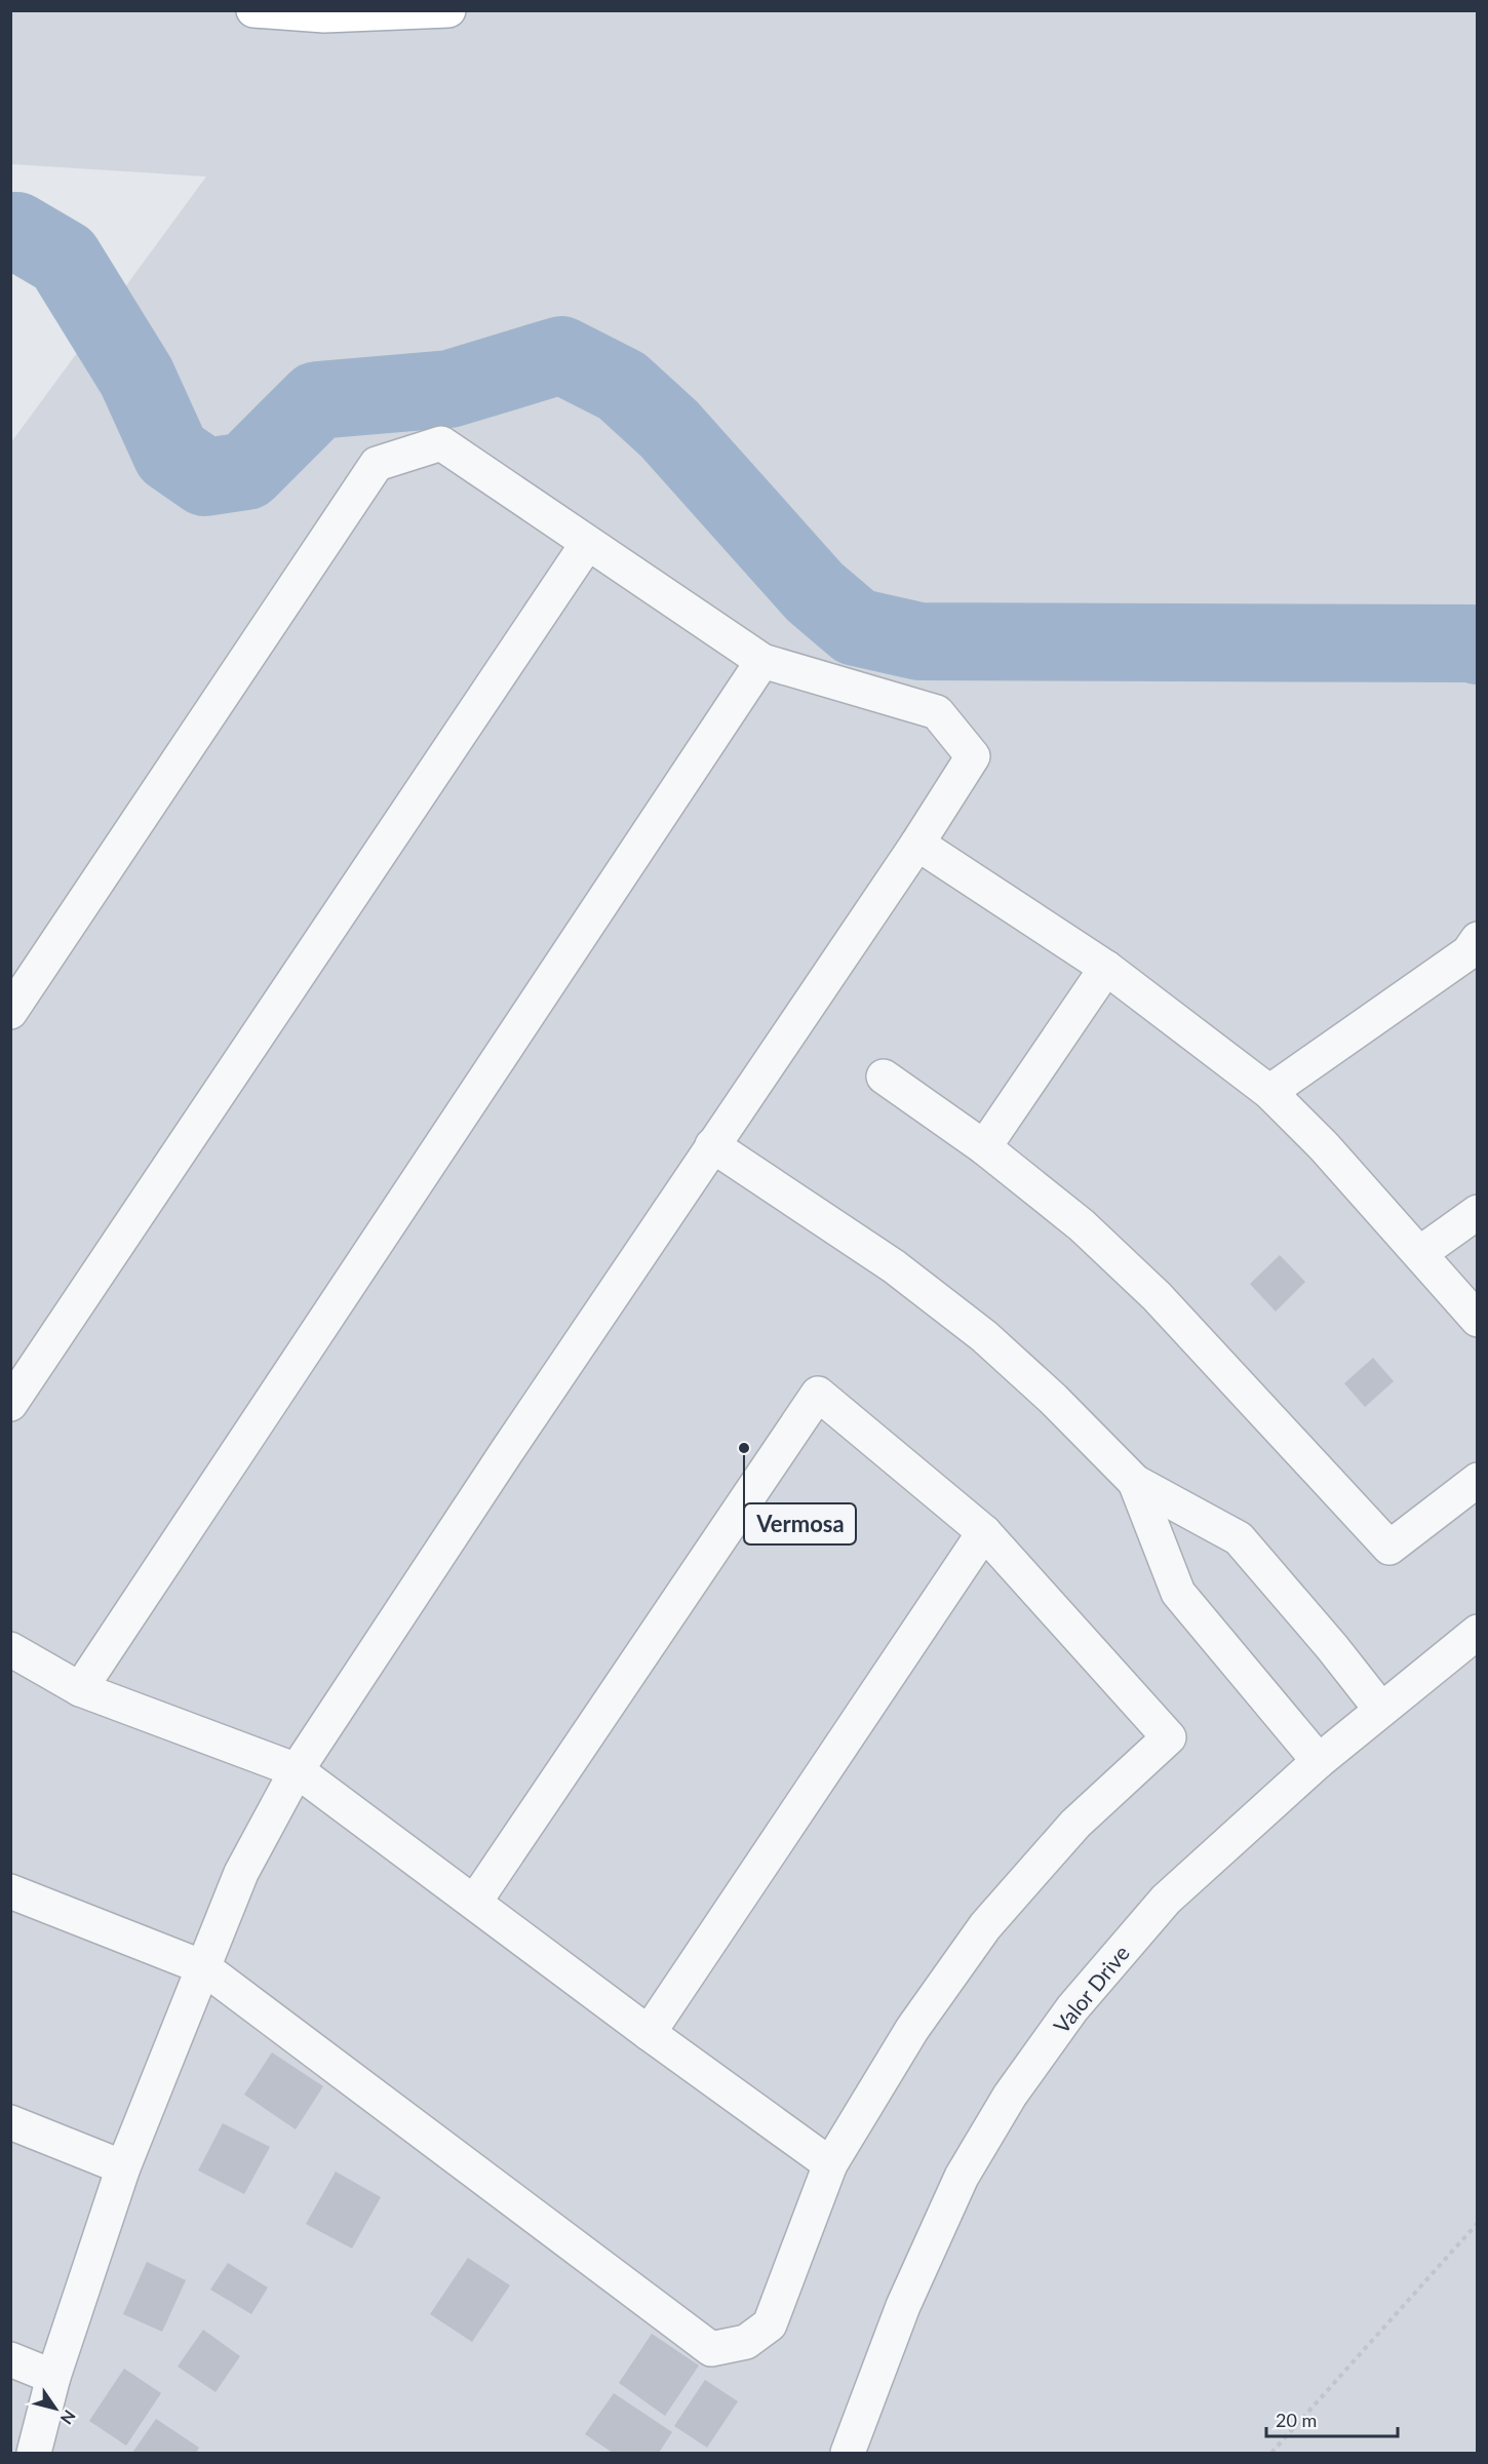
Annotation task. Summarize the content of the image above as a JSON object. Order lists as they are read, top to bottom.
{
  "streets": {
    "street": ["Valor Drive"]
  },
  "places": ["Vermosa"],
  "scale_bar": "20 m",
  "north": "bottom right"
}
